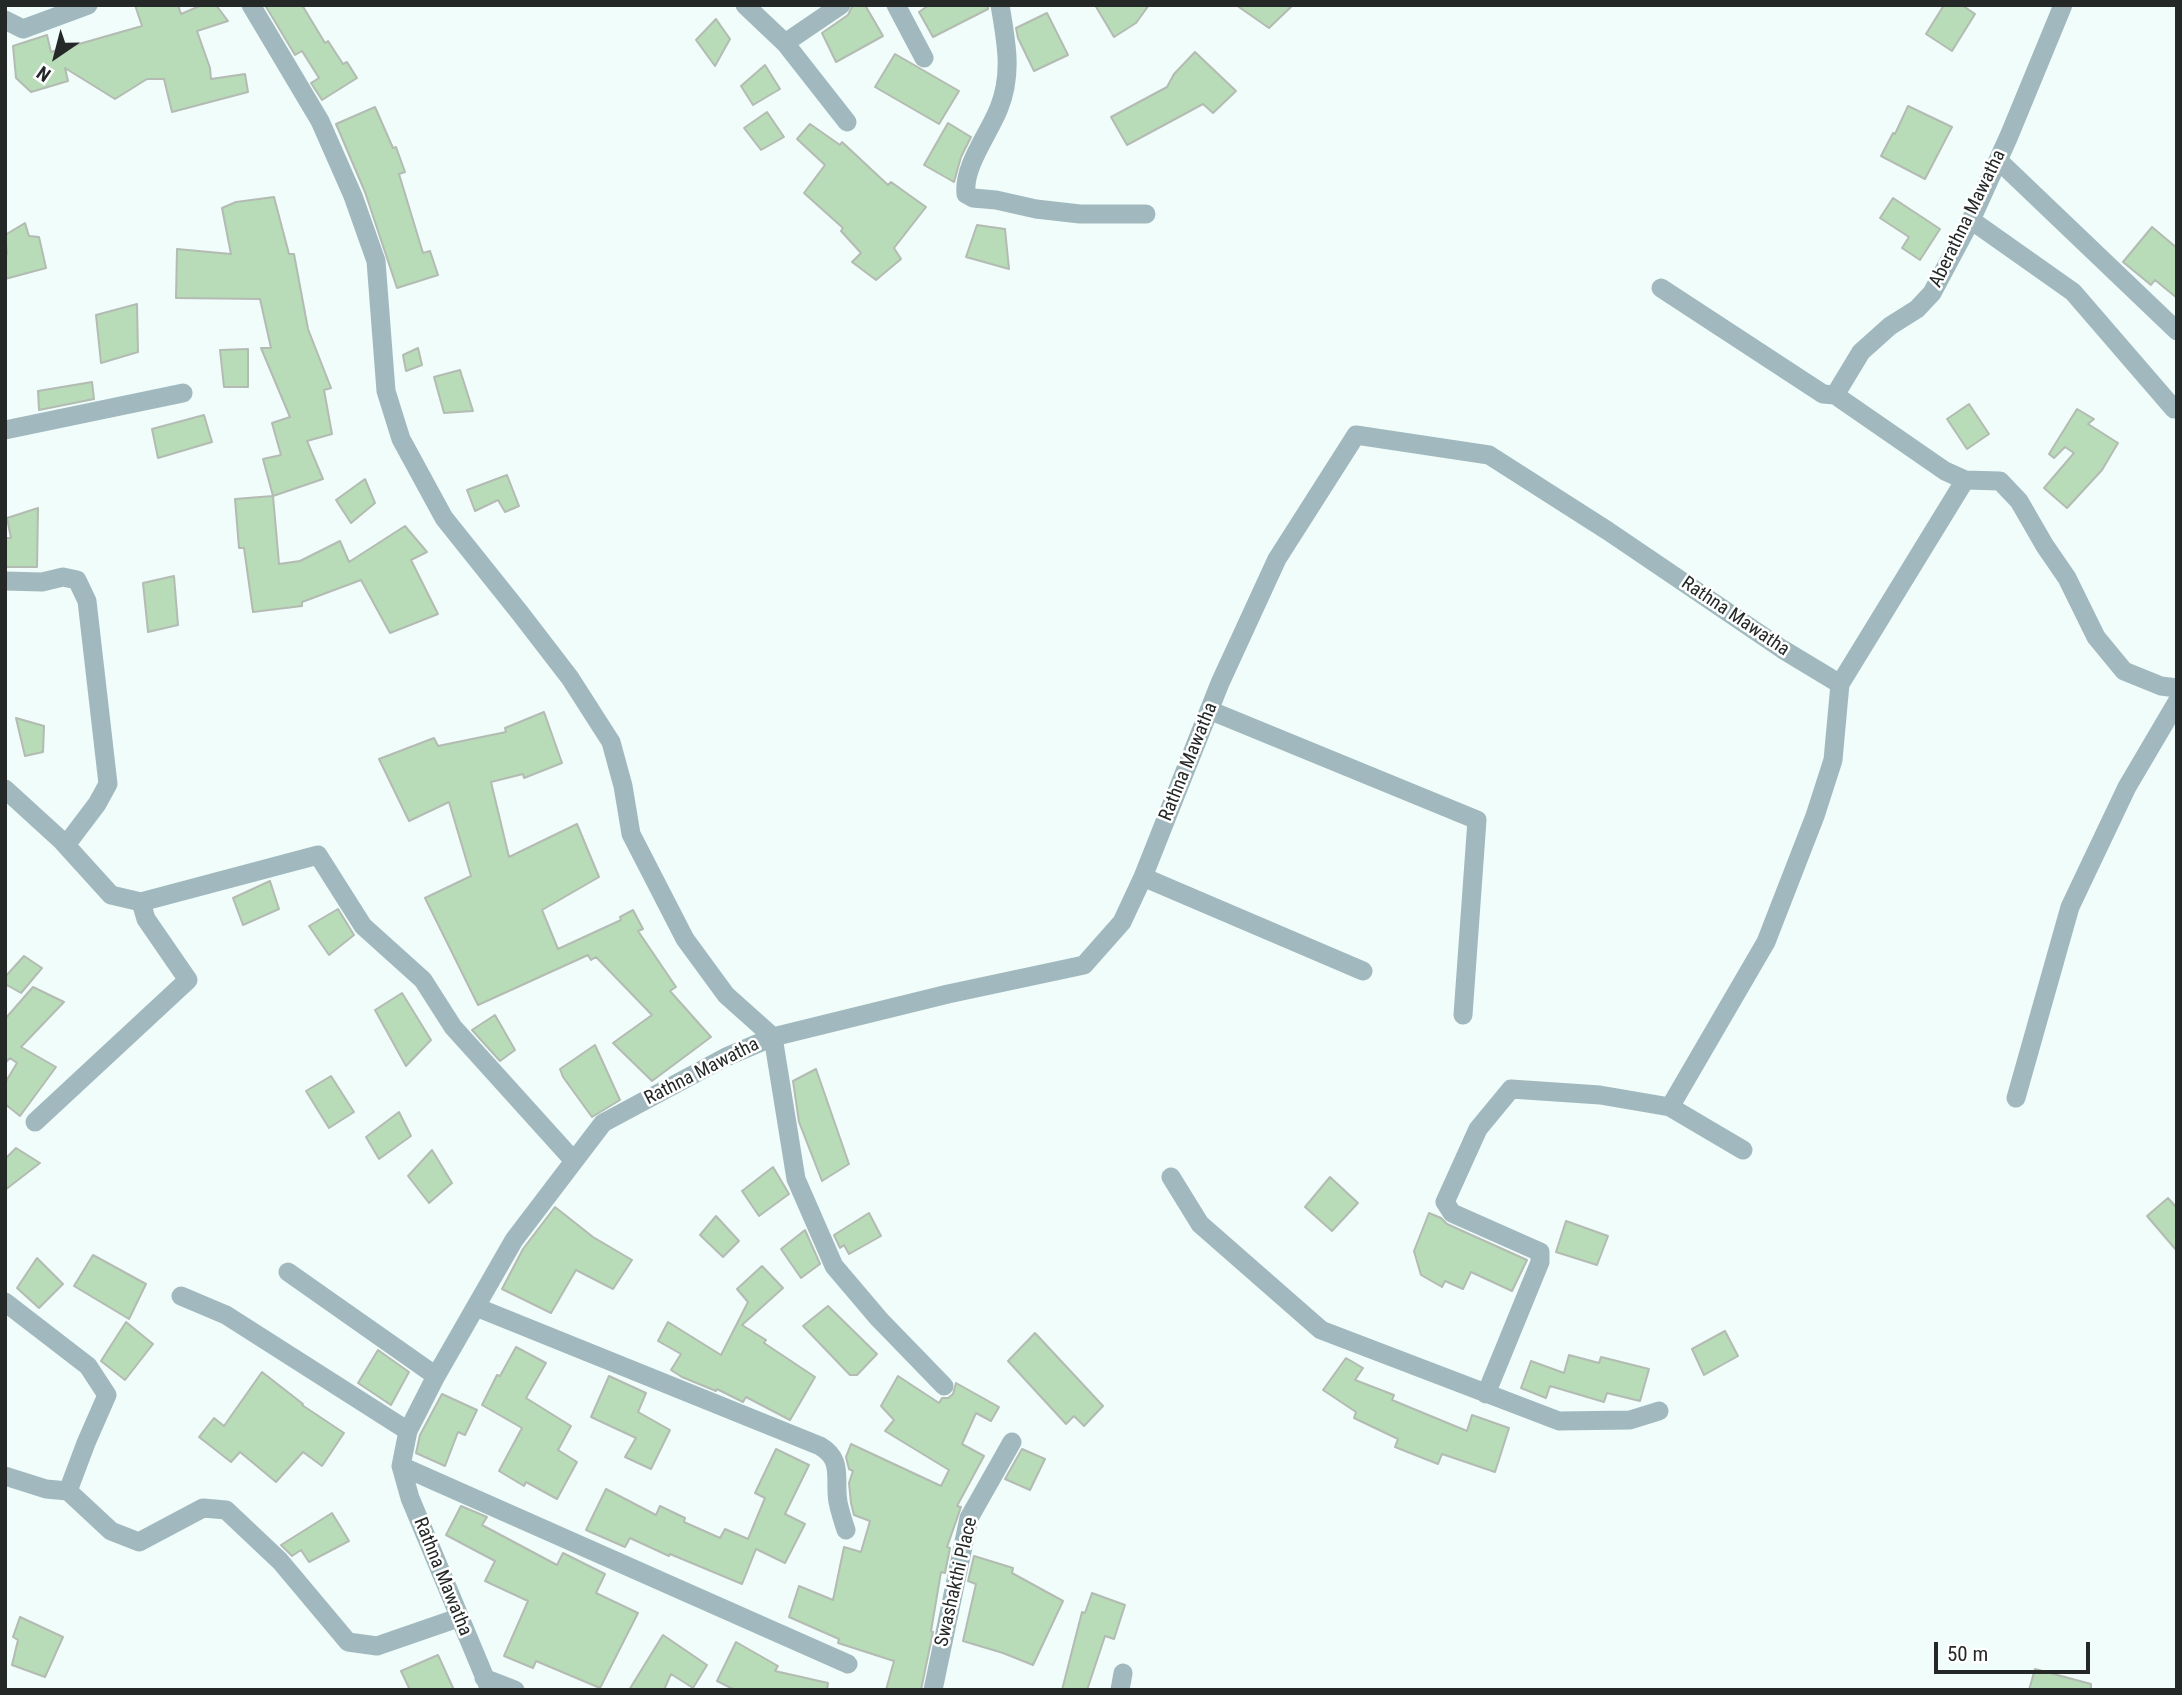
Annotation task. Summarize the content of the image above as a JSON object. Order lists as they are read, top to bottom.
{
  "streets": {
    "street": ["Aberathna Mawatha", "Rathna Mawatha", "Swashakthi Place"]
  },
  "scale_bar": "50 m",
  "north": "bottom left"
}
